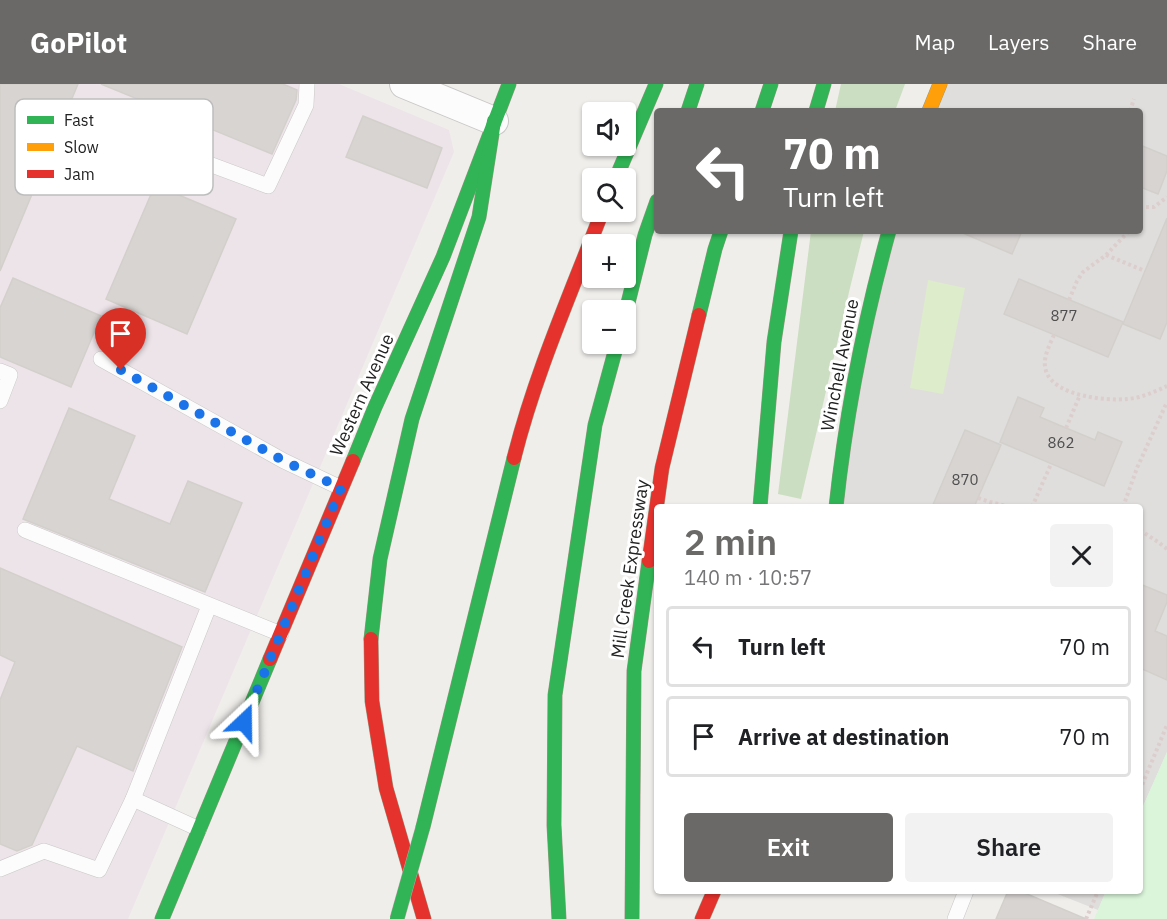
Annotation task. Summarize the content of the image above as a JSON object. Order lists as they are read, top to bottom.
{
  "streets": {
    "main road": ["Winchell Avenue", "Western Avenue", "Mill Creek Expressway"]
  },
  "house_numbers": ["877", "862", "870"],
  "legend": ["Fast", "Slow", "Jam"],
  "page": {
    "header": "GoPilot",
    "nav": ["Map", "Layers", "Share"],
    "map_buttons": ["+", "−"],
    "turn": ["70 m", "Turn left"],
    "heading": ["2 min", "140 m · 10:57"],
    "list": [
      {
        "name": "Turn left",
        "value": "70 m"
      },
      {
        "name": "Arrive at destination",
        "value": "70 m"
      }
    ],
    "buttons": ["Exit", "Share"]
  }
}
